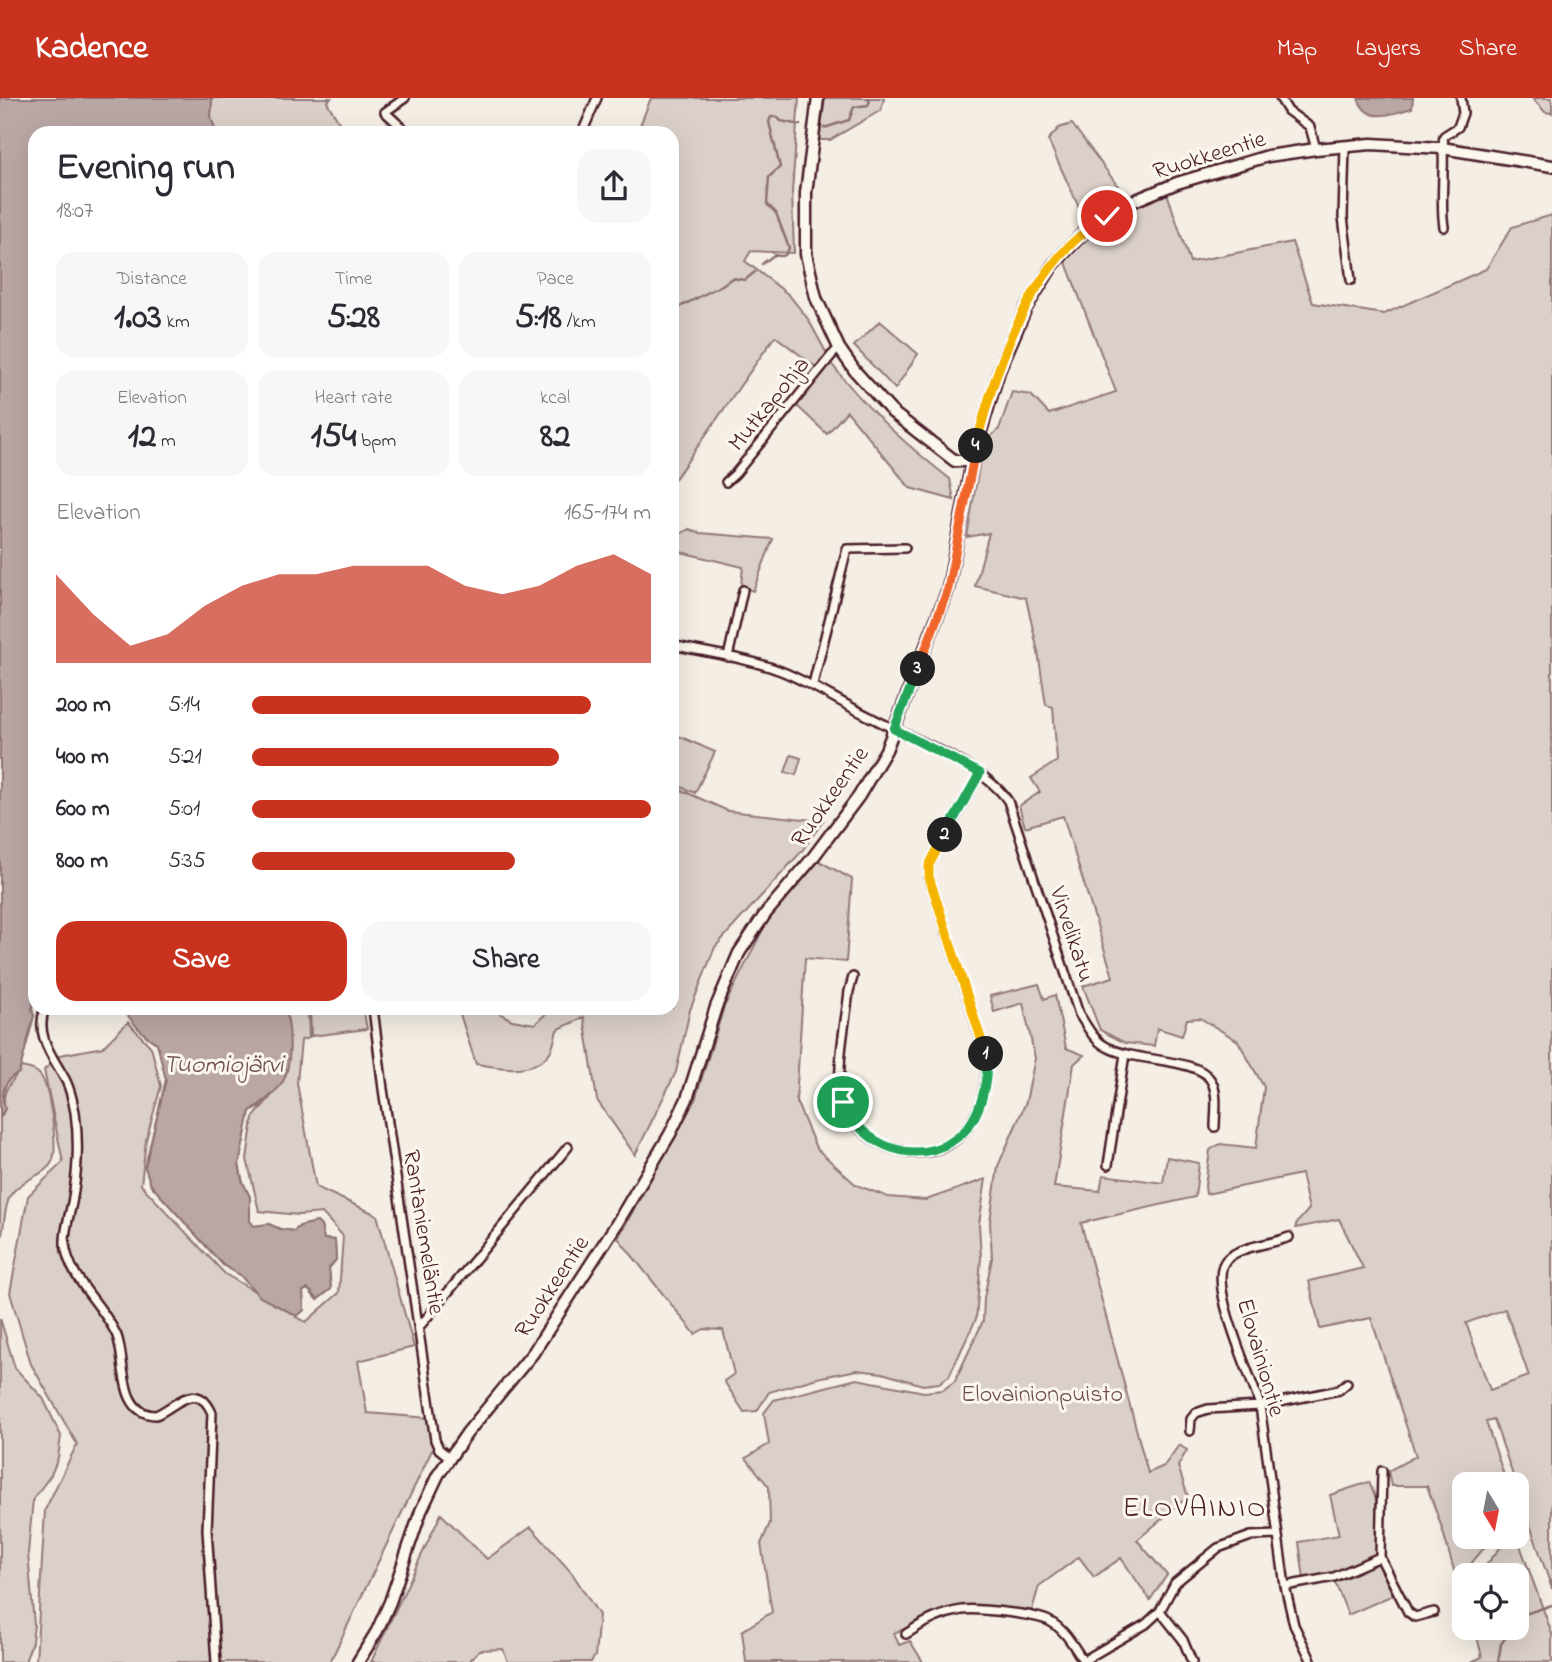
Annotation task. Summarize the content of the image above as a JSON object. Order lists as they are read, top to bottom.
{
  "streets": {
    "street": [
      "Ruokkeentie",
      "Mutkapohja",
      "Virvelikatu",
      "Rantaniemeläntie",
      "Elovainiontie"
    ]
  },
  "crossings": [
    ["Ruokkeentie", "Virvelikatu"],
    ["Ruokkeentie", "Rantaniemeläntie"]
  ],
  "districts": ["ELOVAINIO"],
  "water": ["Tuomiojärvi"],
  "parks": ["Elovainionpuisto"],
  "north": "bottom",
  "page": {
    "header": "Kadence",
    "nav": ["Map", "Layers", "Share"],
    "heading": ["Evening run", "18:07"],
    "stats": [
      ["Distance", "1.03 km"],
      ["Time", "5:28"],
      ["Pace", "5:18 /km"],
      ["Elevation", "12 m"],
      ["Heart rate", "154 bpm"],
      ["kcal", "82"]
    ],
    "pins": [
      "4",
      "3",
      "2",
      "1"
    ],
    "chart": ["Elevation", "165–174 m"],
    "list": [
      {
        "name": "200 m",
        "note": "5:14"
      },
      {
        "name": "400 m",
        "note": "5:21"
      },
      {
        "name": "600 m",
        "note": "5:01"
      },
      {
        "name": "800 m",
        "note": "5:35"
      }
    ],
    "buttons": ["Save", "Share"]
  }
}
